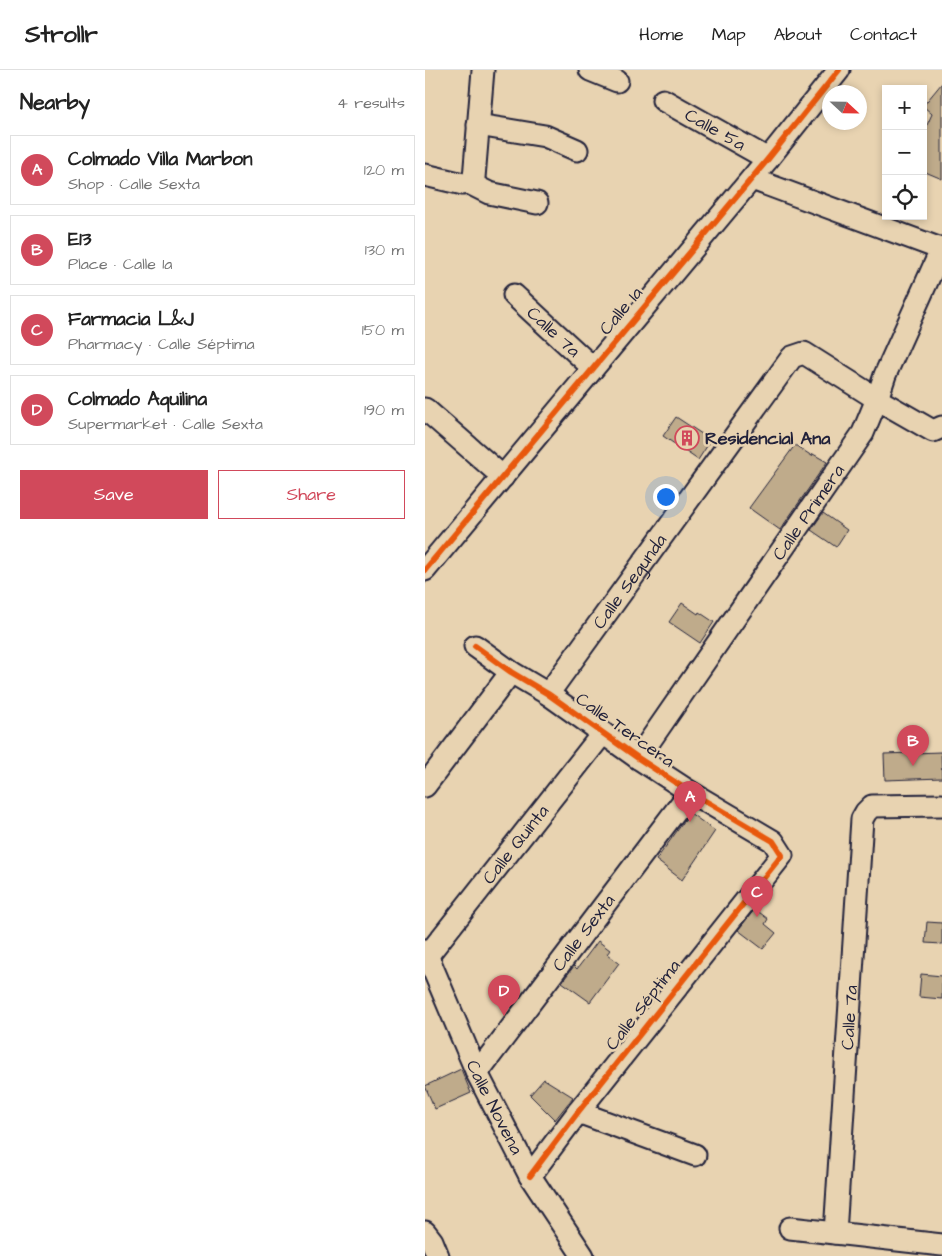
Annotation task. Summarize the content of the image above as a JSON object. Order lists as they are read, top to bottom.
{
  "streets": {
    "street": [
      "Calle 5a",
      "Calle 1a",
      "Calle 7a",
      "Calle Primera",
      "Calle Segunda",
      "Calle Tercera",
      "Calle Quinta",
      "Calle Sexta",
      "Calle Séptima",
      "Calle Novena"
    ]
  },
  "crossings": [
    ["Calle 5a", "Calle 1a"],
    ["Calle 1a", "Calle 7a"],
    ["Calle Primera", "Calle Segunda"],
    ["Calle Primera", "Calle Tercera"],
    ["Calle Segunda", "Calle Tercera"],
    ["Calle Tercera", "Calle Quinta"],
    ["Calle Tercera", "Calle Sexta"],
    ["Calle Tercera", "Calle Séptima"],
    ["Calle Quinta", "Calle Novena"],
    ["Calle Sexta", "Calle Novena"],
    ["Calle Séptima", "Calle Novena"]
  ],
  "places": {
    "building": ["Residencial Ana"]
  },
  "north": "right",
  "page": {
    "header": "Strollr",
    "nav": [
      "Home",
      "Map",
      "About",
      "Contact"
    ],
    "heading": ["Nearby", "4 results"],
    "map_buttons": ["+", "−"],
    "list": [
      {
        "mark": "A",
        "name": "Colmado Villa Marbon",
        "note": "Shop · Calle Sexta",
        "value": "120 m"
      },
      {
        "mark": "B",
        "name": "E13",
        "note": "Place · Calle 1a",
        "value": "130 m"
      },
      {
        "mark": "C",
        "name": "Farmacia L&J",
        "note": "Pharmacy · Calle Séptima",
        "value": "150 m"
      },
      {
        "mark": "D",
        "name": "Colmado Aquilina",
        "note": "Supermarket · Calle Sexta",
        "value": "190 m"
      }
    ],
    "buttons": ["Save", "Share"],
    "pins": [
      "B",
      "A",
      "C",
      "D"
    ]
  }
}
